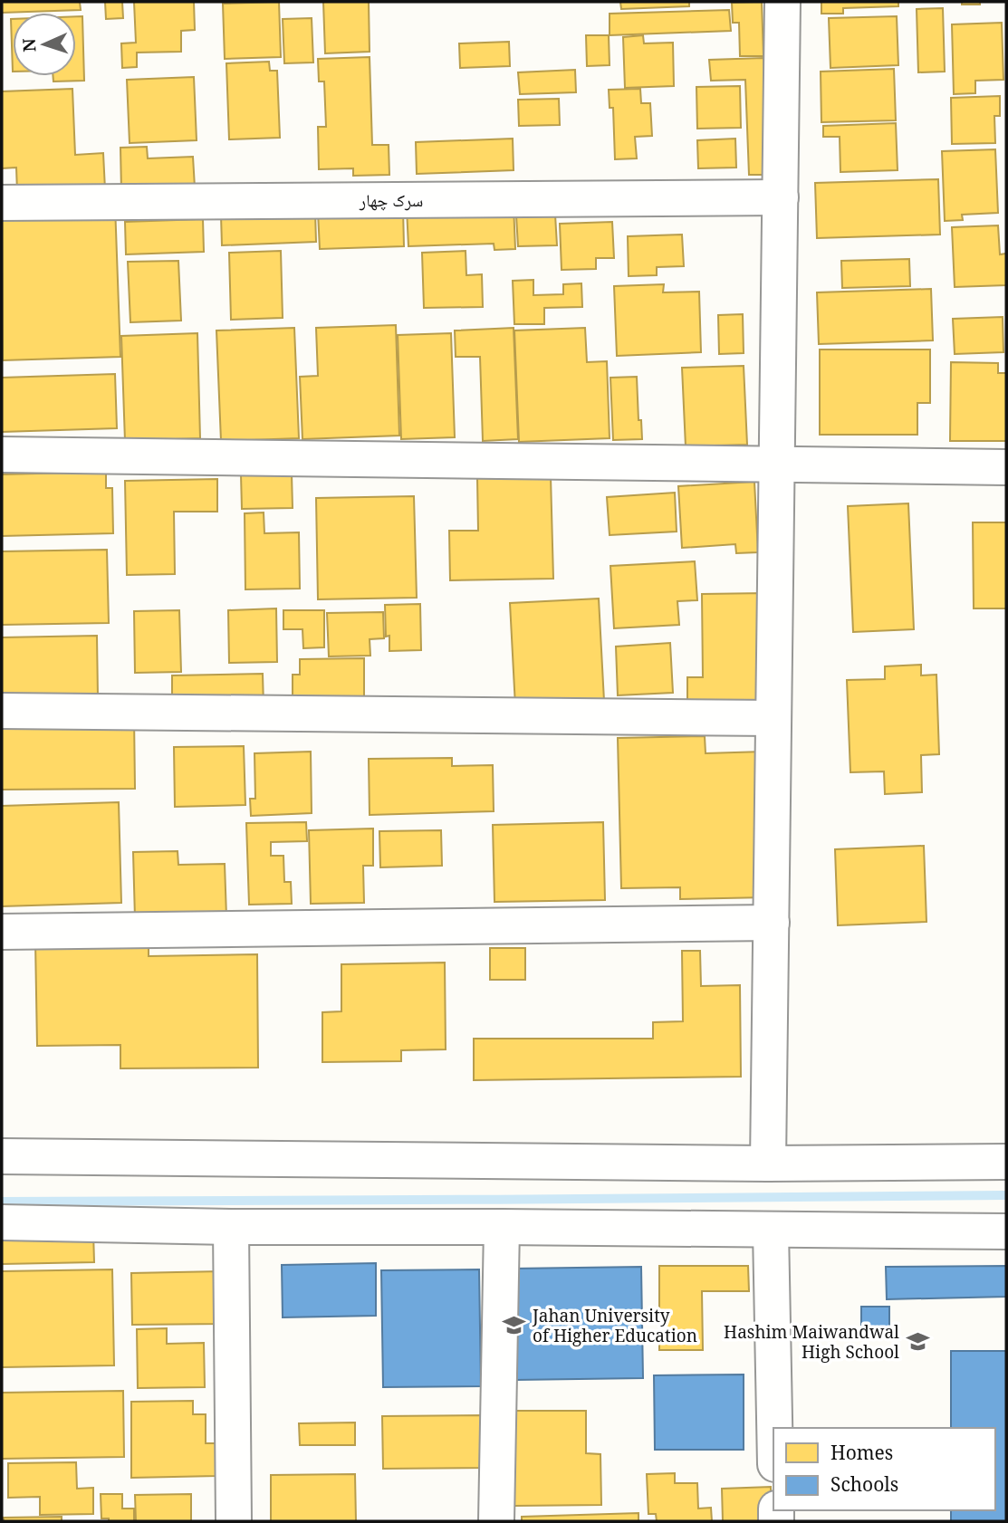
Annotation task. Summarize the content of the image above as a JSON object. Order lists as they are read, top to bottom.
{
  "streets": {
    "street": ["سرک چهار"]
  },
  "places": {
    "school or university": ["Jahan University of Higher Education", "Hashim Maiwandwal High School"]
  },
  "legend": ["Homes", "Schools"],
  "north": "left"
}
